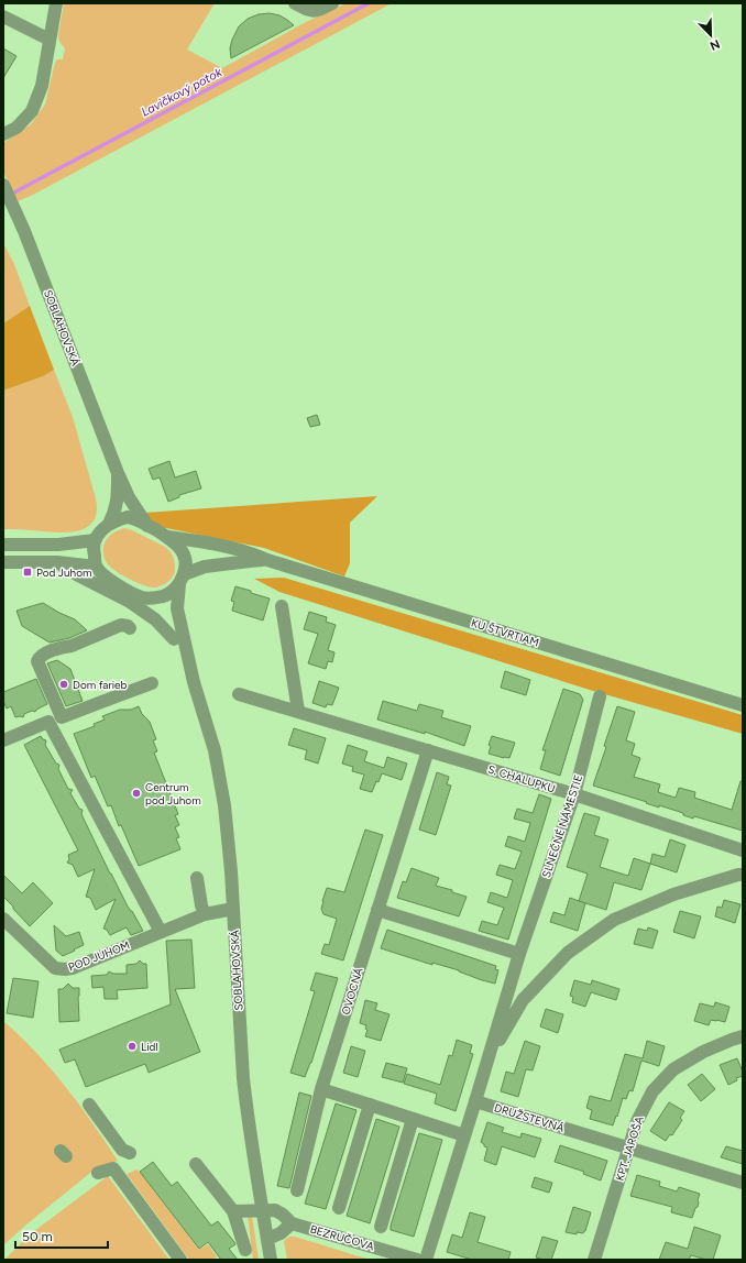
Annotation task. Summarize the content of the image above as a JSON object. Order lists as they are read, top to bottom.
{
  "streets": {
    "street": [
      "SOBLAHOVSKÁ",
      "KU ŠTVRTIAM",
      "S. CHALUPKU",
      "SLNEČNÉ NÁMESTIE",
      "POD JUHOM",
      "OVOCNÁ",
      "DRUŽSTEVNÁ",
      "KPT. JAROŠA",
      "BEZRUČOVA"
    ]
  },
  "crossings": [
    ["SOBLAHOVSKÁ", "KU ŠTVRTIAM"],
    ["SOBLAHOVSKÁ", "POD JUHOM"],
    ["SOBLAHOVSKÁ", "BEZRUČOVA"],
    ["S. CHALUPKU", "SLNEČNÉ NÁMESTIE"],
    ["S. CHALUPKU", "OVOCNÁ"],
    ["SLNEČNÉ NÁMESTIE", "DRUŽSTEVNÁ"],
    ["DRUŽSTEVNÁ", "KPT. JAROŠA"]
  ],
  "water": ["Lavičkový potok"],
  "places": {
    "transit": ["Pod Juhom"],
    "other": ["Dom farieb", "Centrum pod Juhom", "Lidl"]
  },
  "scale_bar": "50 m",
  "north": "bottom right"
}
